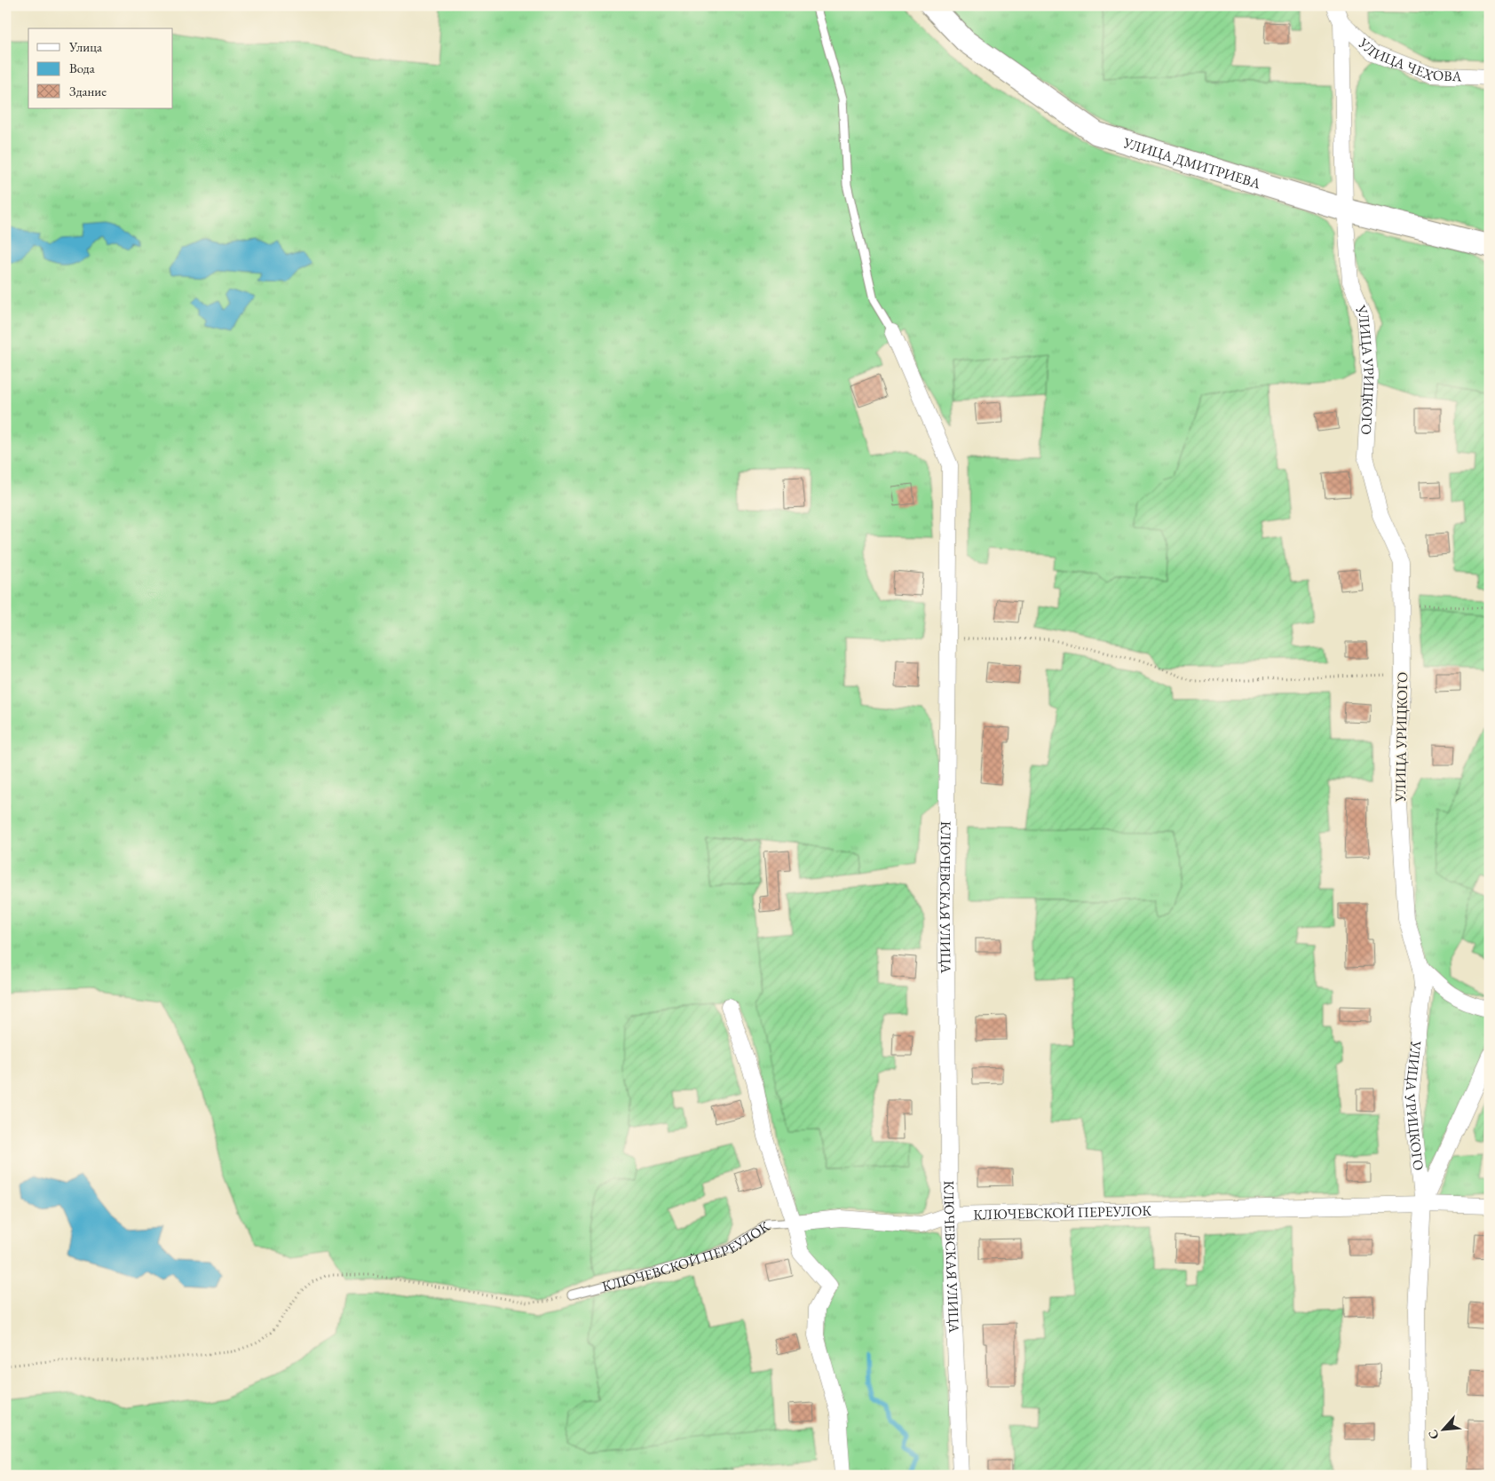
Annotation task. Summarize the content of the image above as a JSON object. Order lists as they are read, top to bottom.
{
  "streets": {
    "street": [
      "УЛИЦА ЧЕХОВА",
      "УЛИЦА ДМИТРИЕВА",
      "УЛИЦА УРИЦКОГО",
      "КЛЮЧЕВСКАЯ УЛИЦА",
      "КЛЮЧЕВСКОЙ ПЕРЕУЛОК"
    ]
  },
  "crossings": [
    ["УЛИЦА ЧЕХОВА", "УЛИЦА УРИЦКОГО"],
    ["УЛИЦА ДМИТРИЕВА", "УЛИЦА УРИЦКОГО"],
    ["УЛИЦА УРИЦКОГО", "КЛЮЧЕВСКОЙ ПЕРЕУЛОК"],
    ["КЛЮЧЕВСКАЯ УЛИЦА", "КЛЮЧЕВСКОЙ ПЕРЕУЛОК"]
  ],
  "legend": ["Улица", "Вода", "Здание"],
  "north": "bottom left"
}
